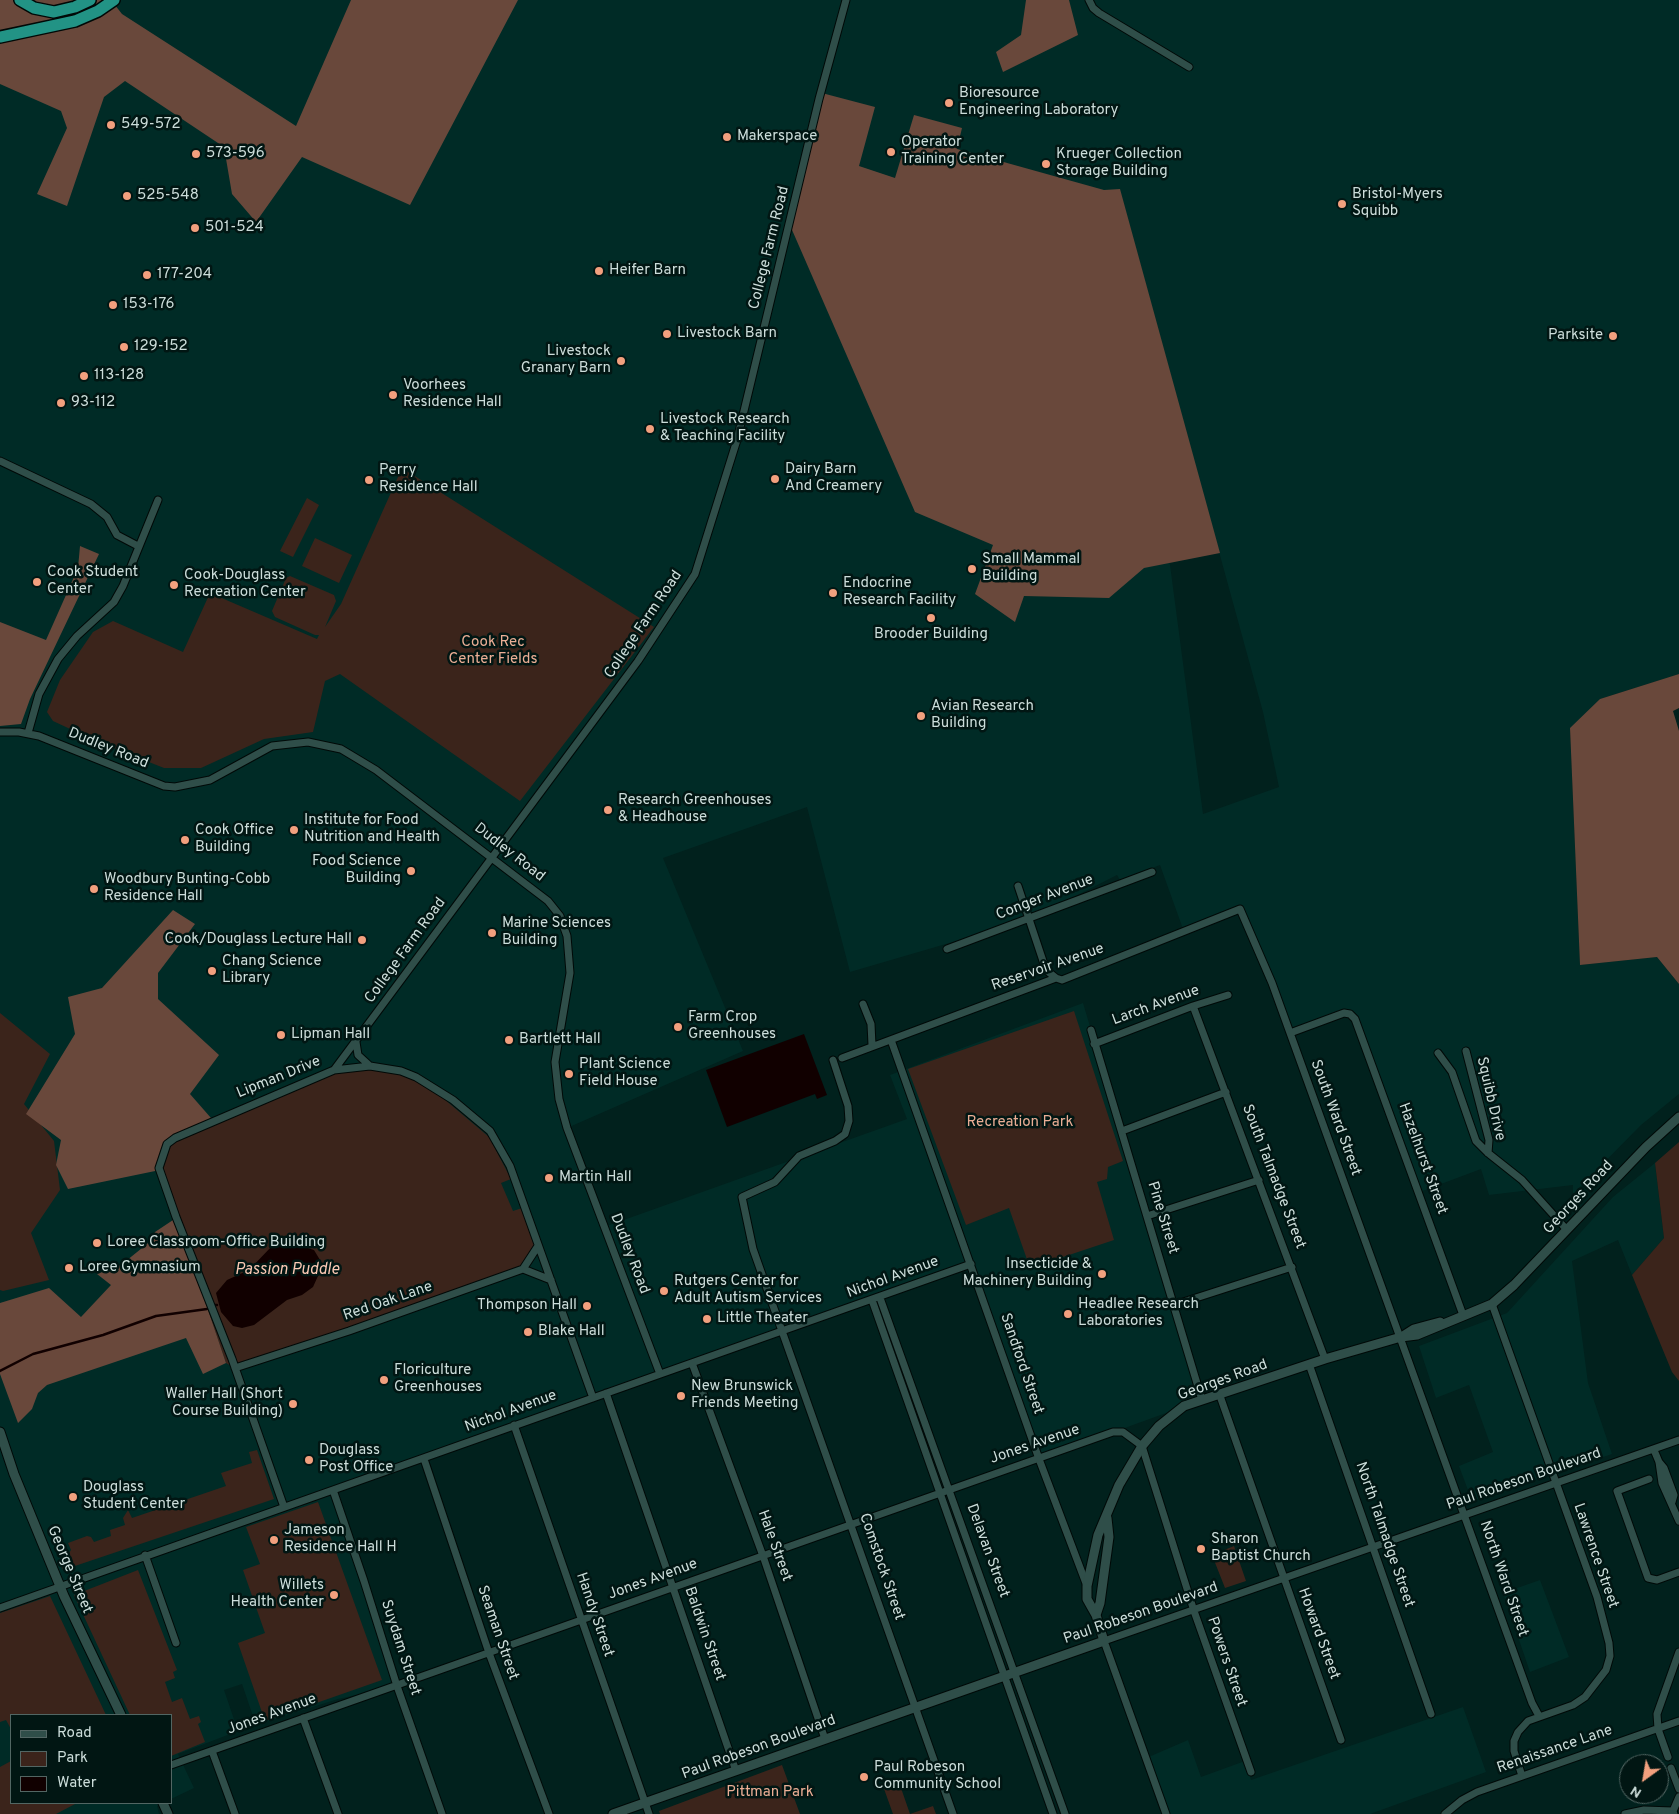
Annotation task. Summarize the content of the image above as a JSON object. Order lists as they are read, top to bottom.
{
  "streets": {
    "street": [
      "College Farm Road",
      "Dudley Road",
      "Conger Avenue",
      "Reservoir Avenue",
      "Larch Avenue",
      "Lipman Drive",
      "Squibb Drive",
      "South Ward Street",
      "Hazelhurst Street",
      "South Talmadge Street",
      "Georges Road",
      "Pine Street",
      "Nichol Avenue",
      "Red Oak Lane",
      "Sandford Street",
      "Jones Avenue",
      "Paul Robeson Boulevard",
      "North Talmadge Street",
      "Hale Street",
      "Delavan Street",
      "Lawrence Street",
      "Comstock Street",
      "George Street",
      "North Ward Street",
      "Handy Street",
      "Seaman Street",
      "Baldwin Street",
      "Howard Street",
      "Suydam Street",
      "Powers Street",
      "Renaissance Lane"
    ]
  },
  "crossings": [
    ["College Farm Road", "Dudley Road"],
    ["College Farm Road", "Lipman Drive"],
    ["Dudley Road", "Nichol Avenue"],
    ["Reservoir Avenue", "South Ward Street"],
    ["Reservoir Avenue", "Sandford Street"],
    ["Larch Avenue", "South Talmadge Street"],
    ["Larch Avenue", "Pine Street"],
    ["Lipman Drive", "Nichol Avenue"],
    ["Lipman Drive", "Red Oak Lane"],
    ["Squibb Drive", "Georges Road"],
    ["South Ward Street", "Hazelhurst Street"],
    ["South Ward Street", "Georges Road"],
    ["South Ward Street", "North Ward Street"],
    ["Hazelhurst Street", "Georges Road"],
    ["South Talmadge Street", "Georges Road"],
    ["Georges Road", "Pine Street"],
    ["Georges Road", "Sandford Street"],
    ["Georges Road", "Jones Avenue"],
    ["Georges Road", "North Talmadge Street"],
    ["Georges Road", "Lawrence Street"],
    ["Georges Road", "North Ward Street"],
    ["Georges Road", "Howard Street"],
    ["Georges Road", "Powers Street"],
    ["Nichol Avenue", "Sandford Street"],
    ["Nichol Avenue", "Hale Street"],
    ["Nichol Avenue", "Delavan Street"],
    ["Nichol Avenue", "Comstock Street"],
    ["Nichol Avenue", "George Street"],
    ["Nichol Avenue", "Handy Street"],
    ["Nichol Avenue", "Seaman Street"],
    ["Nichol Avenue", "Baldwin Street"],
    ["Nichol Avenue", "Suydam Street"],
    ["Sandford Street", "Jones Avenue"],
    ["Jones Avenue", "Hale Street"],
    ["Jones Avenue", "Delavan Street"],
    ["Jones Avenue", "Comstock Street"],
    ["Jones Avenue", "Handy Street"],
    ["Jones Avenue", "Seaman Street"],
    ["Jones Avenue", "Baldwin Street"],
    ["Jones Avenue", "Suydam Street"],
    ["Jones Avenue", "Powers Street"],
    ["Paul Robeson Boulevard", "North Talmadge Street"],
    ["Paul Robeson Boulevard", "Hale Street"],
    ["Paul Robeson Boulevard", "Delavan Street"],
    ["Paul Robeson Boulevard", "Lawrence Street"],
    ["Paul Robeson Boulevard", "Comstock Street"],
    ["Paul Robeson Boulevard", "North Ward Street"],
    ["Paul Robeson Boulevard", "Handy Street"],
    ["Paul Robeson Boulevard", "Baldwin Street"],
    ["Paul Robeson Boulevard", "Howard Street"],
    ["Paul Robeson Boulevard", "Powers Street"],
    ["Lawrence Street", "North Ward Street"],
    ["Lawrence Street", "Renaissance Lane"]
  ],
  "water": ["Passion Puddle"],
  "parks": ["Cook Rec Center Fields", "Recreation Park", "Pittman Park"],
  "places": [
    "Bioresource Engineering Laboratory",
    "549-572",
    "Makerspace",
    "Operator Training Center",
    "573-596",
    "Krueger Collection Storage Building",
    "525-548",
    "Bristol-Myers Squibb",
    "501-524",
    "Heifer Barn",
    "177-204",
    "153-176",
    "Livestock Barn",
    "Parksite",
    "129-152",
    "Livestock Granary Barn",
    "113-128",
    "Voorhees Residence Hall",
    "93-112",
    "Livestock Research & Teaching Facility",
    "Dairy Barn And Creamery",
    "Perry Residence Hall",
    "Small Mammal Building",
    "Cook Student Center",
    "Cook-Douglass Recreation Center",
    "Endocrine Research Facility",
    "Brooder Building",
    "Avian Research Building",
    "Research Greenhouses & Headhouse",
    "Institute for Food Nutrition and Health",
    "Cook Office Building",
    "Food Science Building",
    "Woodbury Bunting-Cobb Residence Hall",
    "Marine Sciences Building",
    "Cook/Douglass Lecture Hall",
    "Chang Science Library",
    "Farm Crop Greenhouses",
    "Lipman Hall",
    "Bartlett Hall",
    "Plant Science Field House",
    "Martin Hall",
    "Loree Classroom-Office Building",
    "Loree Gymnasium",
    "Insecticide & Machinery Building",
    "Rutgers Center for Adult Autism Services",
    "Thompson Hall",
    "Headlee Research Laboratories",
    "Little Theater",
    "Blake Hall",
    "Floriculture Greenhouses",
    "New Brunswick Friends Meeting",
    "Waller Hall (Short Course Building)",
    "Douglass Post Office",
    "Douglass Student Center",
    "Jameson Residence Hall H",
    "Sharon Baptist Church",
    "Willets Health Center",
    "Paul Robeson Community School"
  ],
  "legend": ["Road", "Park", "Water"],
  "north": "bottom left"
}
